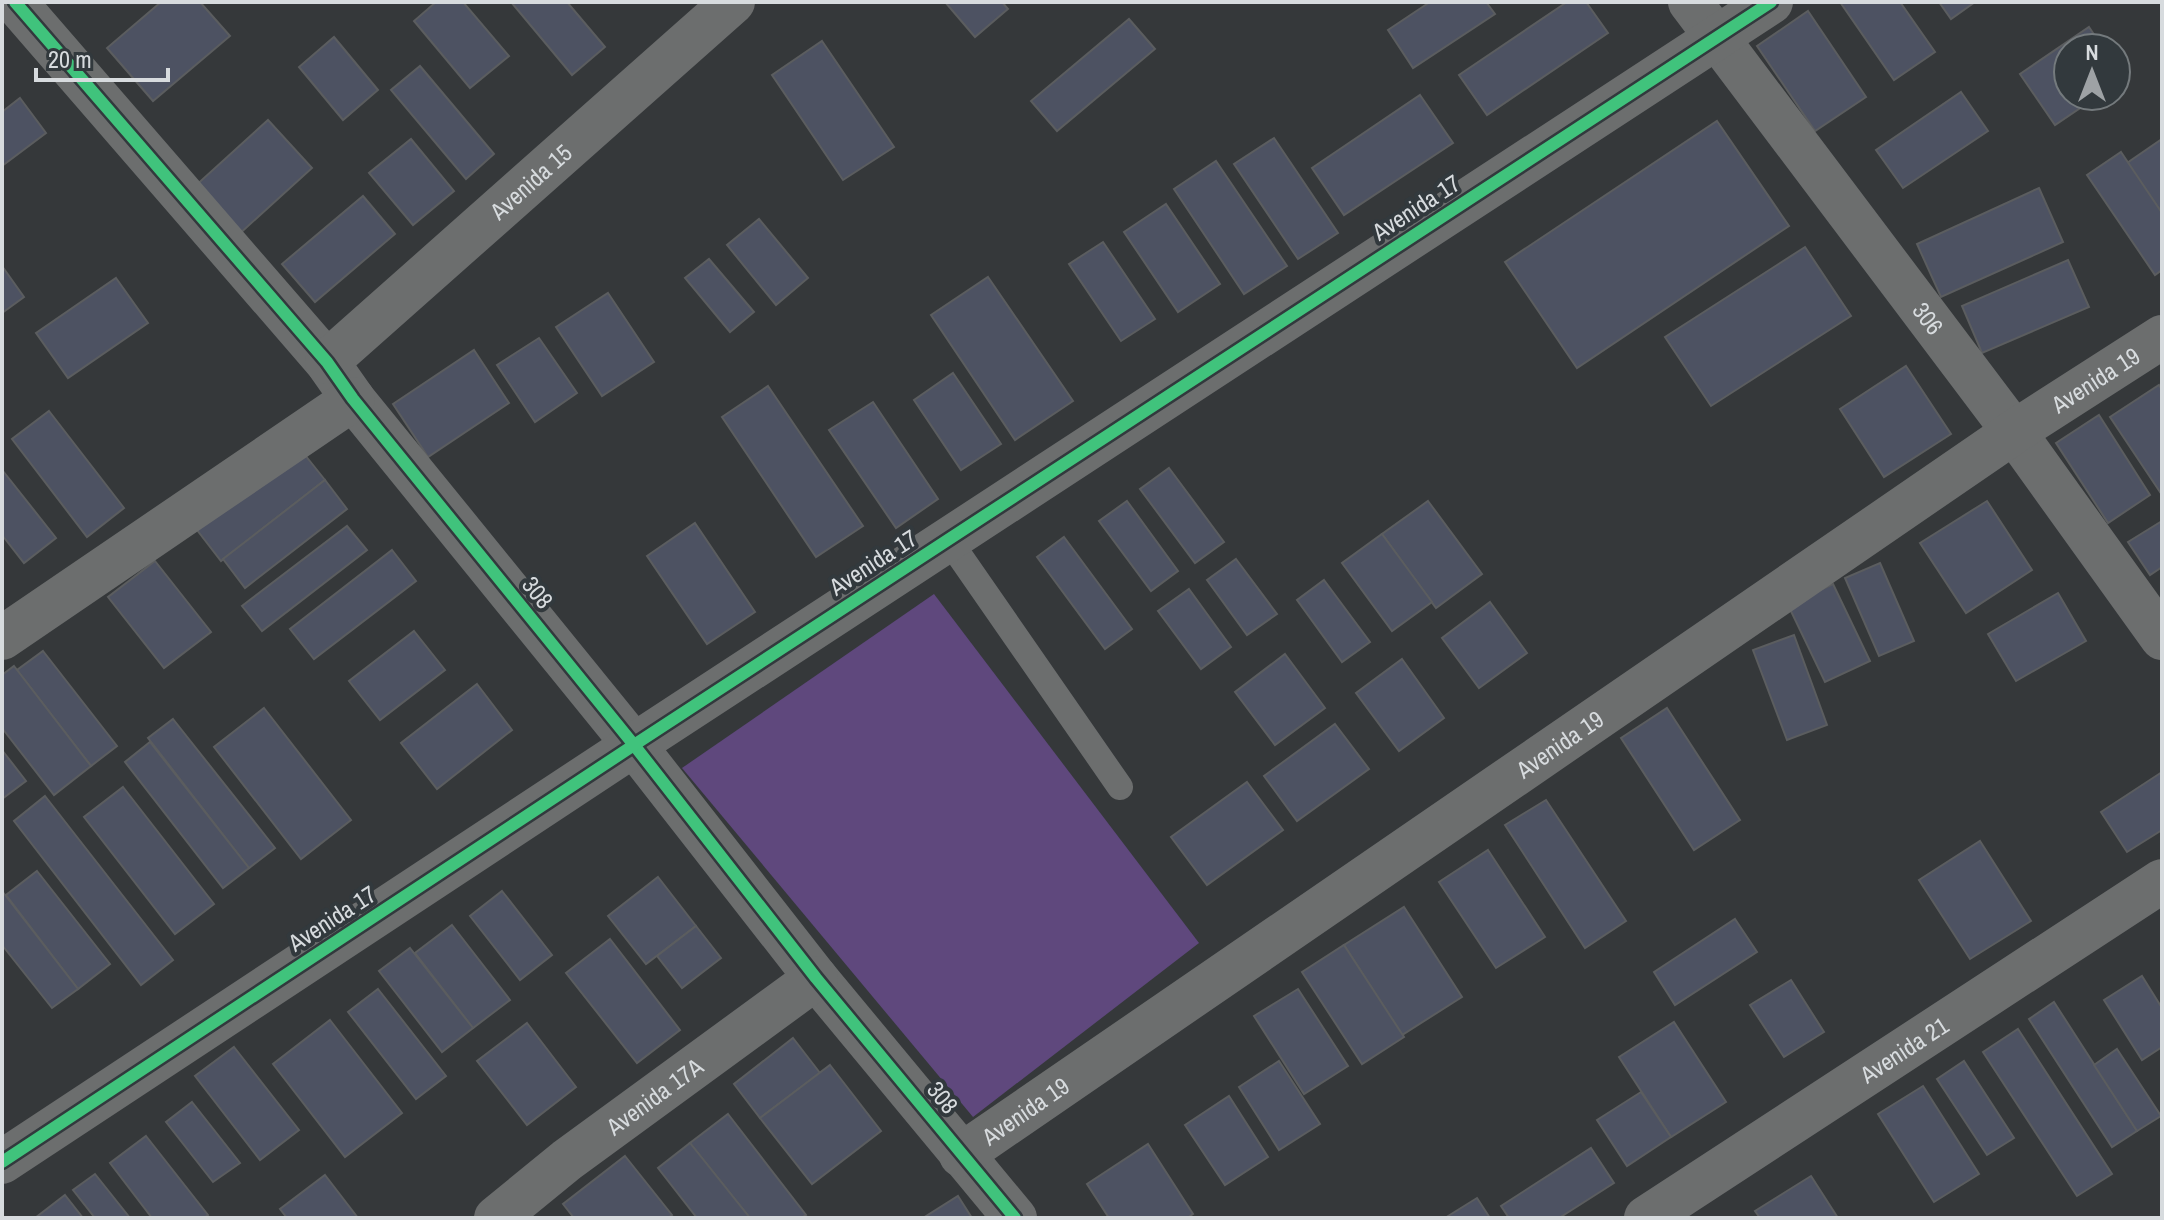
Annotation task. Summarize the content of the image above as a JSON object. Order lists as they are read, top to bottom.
{
  "streets": {
    "street": [
      "Avenida 15",
      "Avenida 17",
      "306",
      "Avenida 19",
      "308",
      "Avenida 21",
      "Avenida 17A"
    ]
  },
  "crossings": [
    ["Avenida 15", "308"],
    ["Avenida 17", "306"],
    ["Avenida 17", "308"],
    ["306", "Avenida 19"],
    ["Avenida 19", "308"],
    ["308", "Avenida 17A"]
  ],
  "scale_bar": "20 m",
  "north": "top"
}
